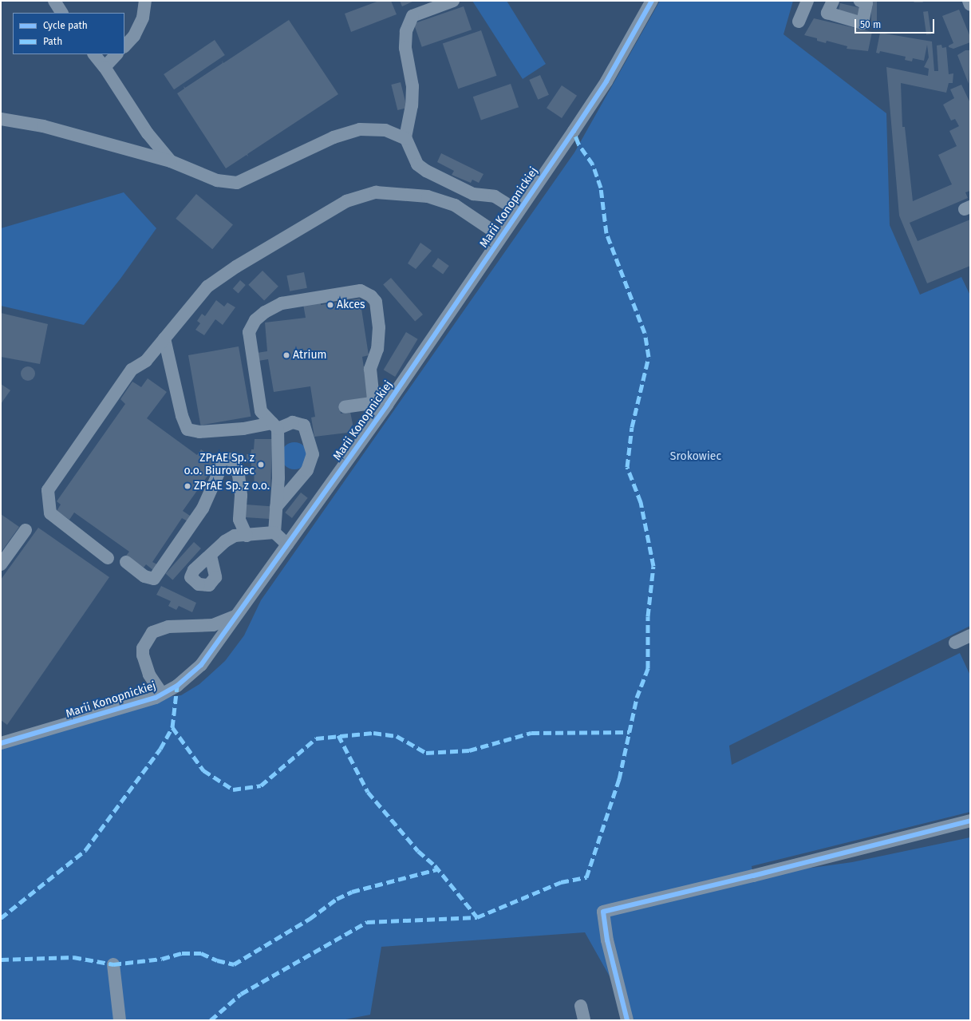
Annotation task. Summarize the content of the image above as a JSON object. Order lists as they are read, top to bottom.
{
  "streets": {
    "street": ["Marii Konopnickiej"]
  },
  "parks": ["Srokowiec"],
  "places": [
    "Akces",
    "Atrium",
    "ZPrAE Sp. z o.o. Biurowiec",
    "ZPrAE Sp. z o.o."
  ],
  "legend": ["Cycle path", "Path"],
  "scale_bar": "50 m"
}
